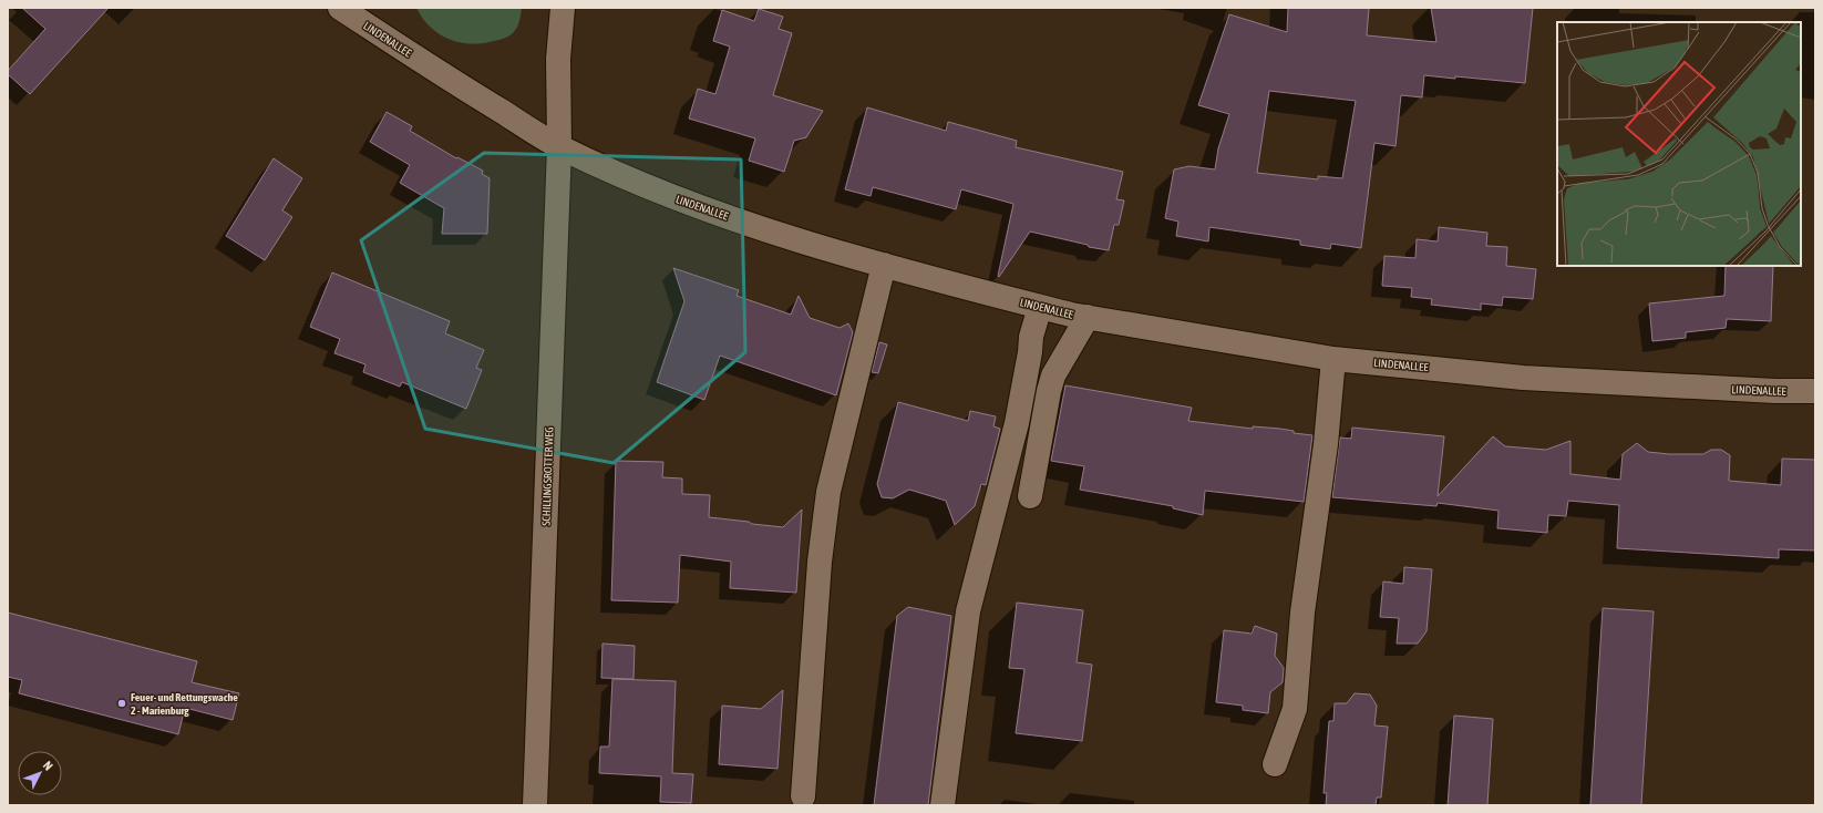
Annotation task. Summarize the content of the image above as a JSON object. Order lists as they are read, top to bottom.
{
  "streets": {
    "street": ["LINDENALLEE", "SCHILLINGSROTTER WEG"]
  },
  "crossings": [
    ["LINDENALLEE", "SCHILLINGSROTTER WEG"]
  ],
  "places": ["Feuer- und Rettungswache 2 - Marienburg"],
  "north": "top right"
}
